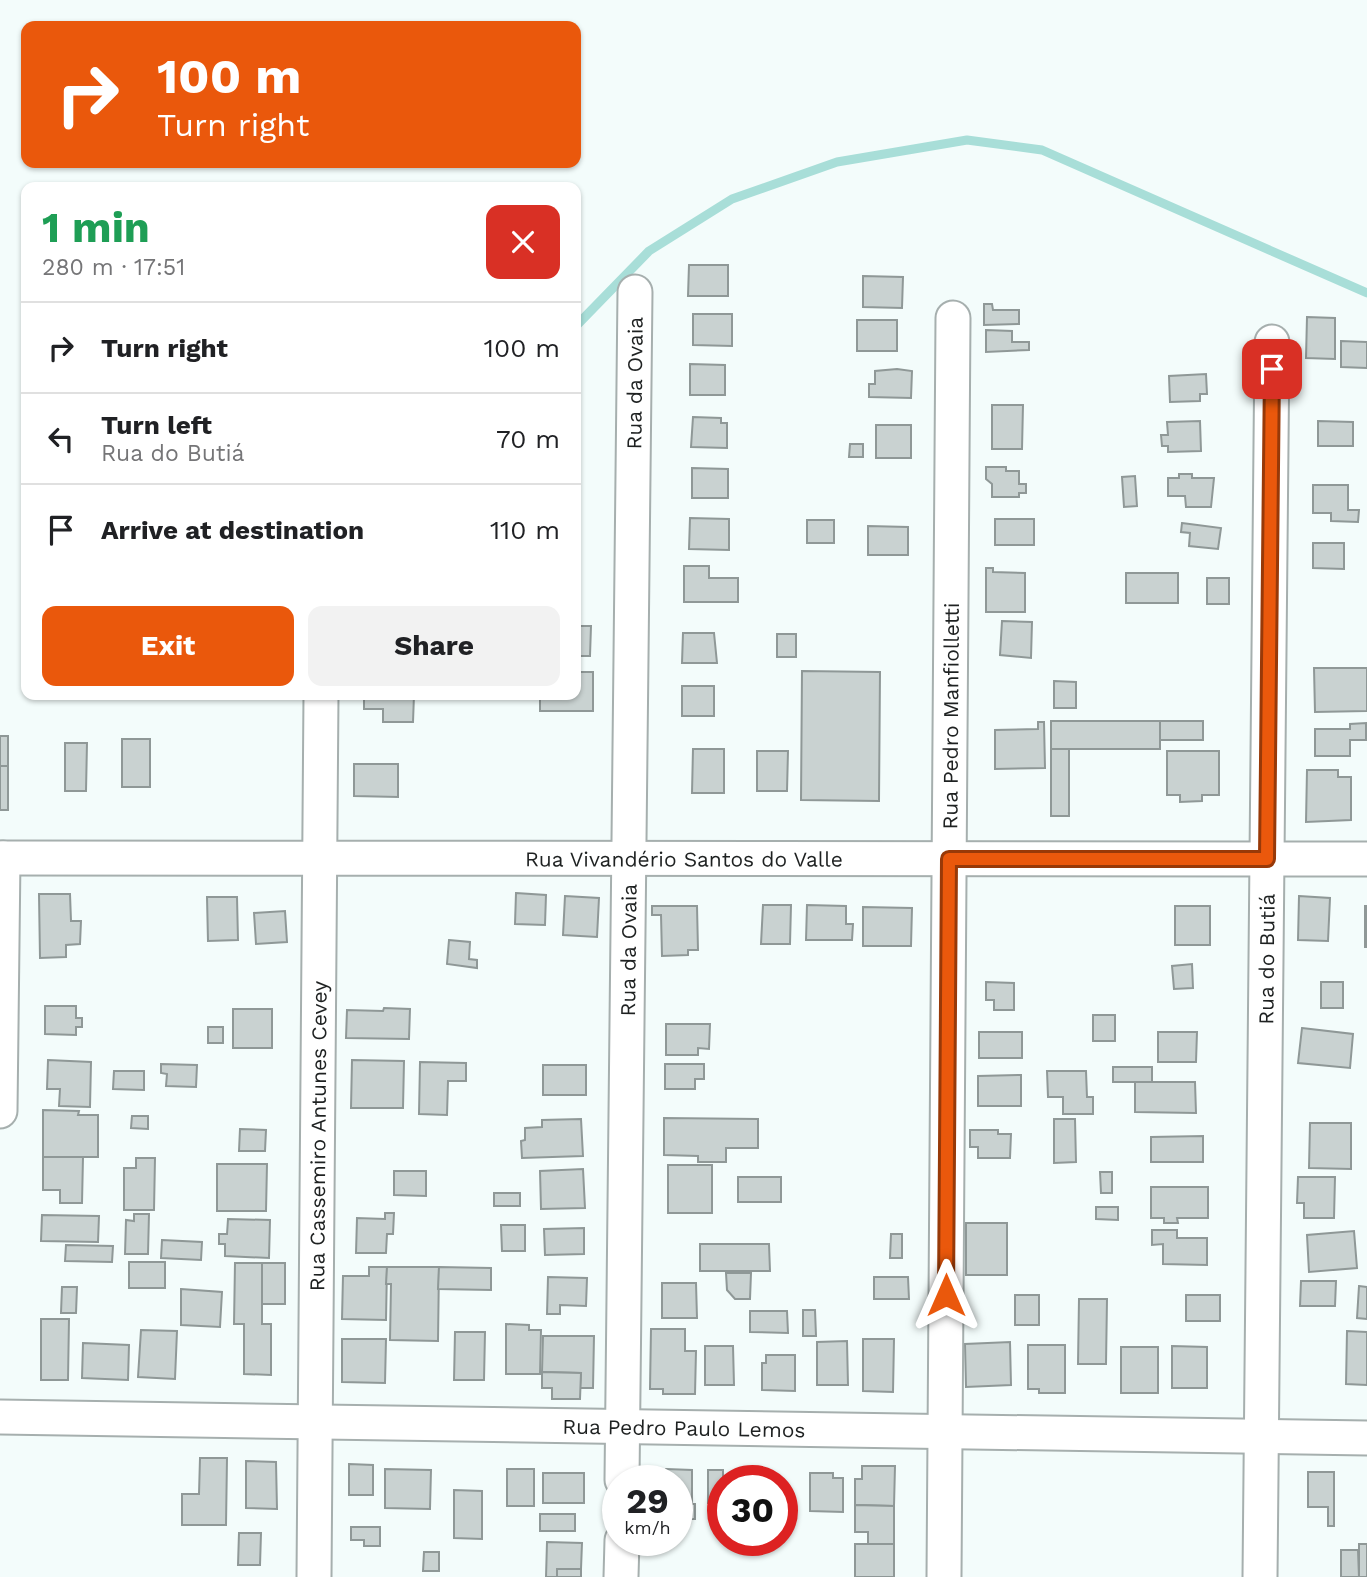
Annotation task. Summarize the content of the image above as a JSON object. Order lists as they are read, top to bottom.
{
  "streets": {
    "street": [
      "Rua da Ovaia",
      "Rua Pedro Manfiolletti",
      "Rua Vivandério Santos do Valle",
      "Rua do Butiá",
      "Rua Cassemiro Antunes Cevey",
      "Rua Pedro Paulo Lemos"
    ]
  },
  "crossings": [
    ["Rua da Ovaia", "Rua Vivandério Santos do Valle"],
    ["Rua da Ovaia", "Rua Pedro Paulo Lemos"],
    ["Rua Pedro Manfiolletti", "Rua Vivandério Santos do Valle"],
    ["Rua Pedro Manfiolletti", "Rua Pedro Paulo Lemos"],
    ["Rua Vivandério Santos do Valle", "Rua do Butiá"],
    ["Rua Vivandério Santos do Valle", "Rua Cassemiro Antunes Cevey"],
    ["Rua do Butiá", "Rua Pedro Paulo Lemos"],
    ["Rua Cassemiro Antunes Cevey", "Rua Pedro Paulo Lemos"]
  ],
  "page": {
    "turn": ["100 m", "Turn right"],
    "heading": ["1 min", "280 m · 17:51"],
    "list": [
      {
        "name": "Turn right",
        "value": "100 m"
      },
      {
        "name": "Turn left",
        "note": "Rua do Butiá",
        "value": "70 m"
      },
      {
        "name": "Arrive at destination",
        "value": "110 m"
      }
    ],
    "buttons": ["Exit", "Share"],
    "speed": "29 km/h",
    "limit": "30"
  }
}
